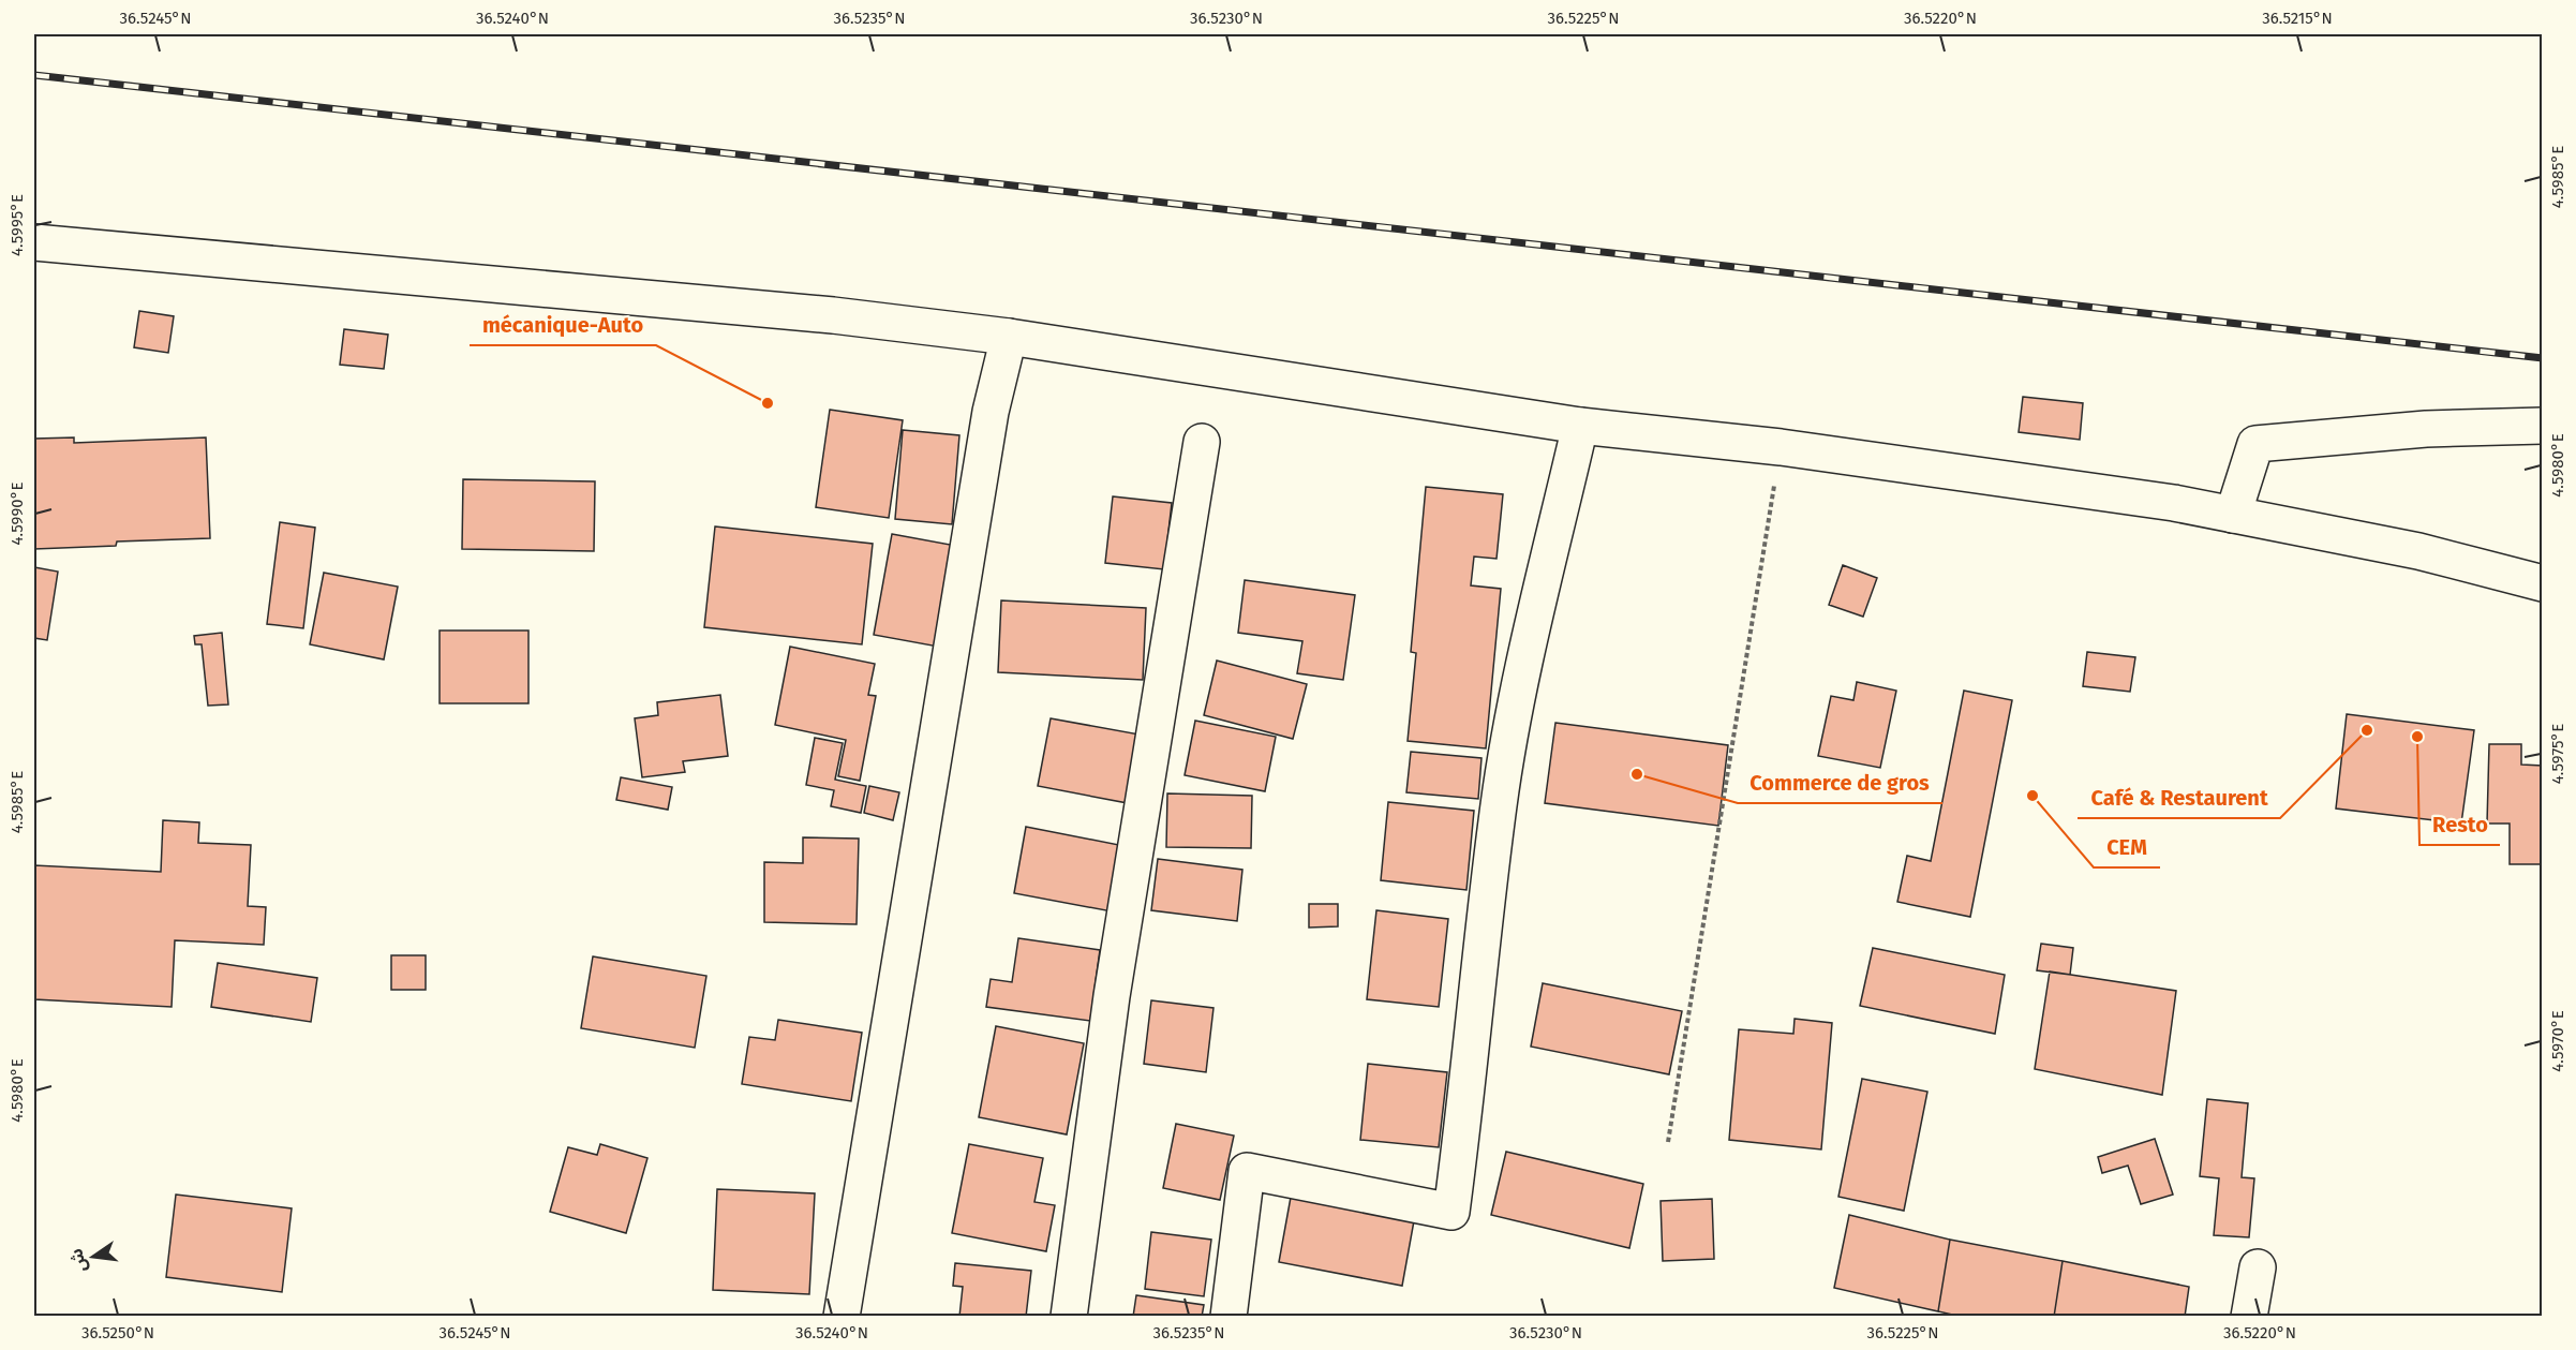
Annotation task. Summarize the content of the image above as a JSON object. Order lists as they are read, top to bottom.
{
  "places": [
    "mécanique-Auto",
    "Café & Restaurent",
    "Resto",
    "Commerce de gros",
    "CEM"
  ],
  "north": "left",
  "coordinates": [
    "36.5245°N",
    "36.5240°N",
    "36.5235°N",
    "36.5230°N",
    "36.5225°N",
    "36.5220°N",
    "36.5215°N",
    "4.5985°E",
    "4.5995°E",
    "4.5980°E",
    "4.5990°E",
    "4.5975°E",
    "4.5970°E",
    "36.5250°N"
  ]
}
